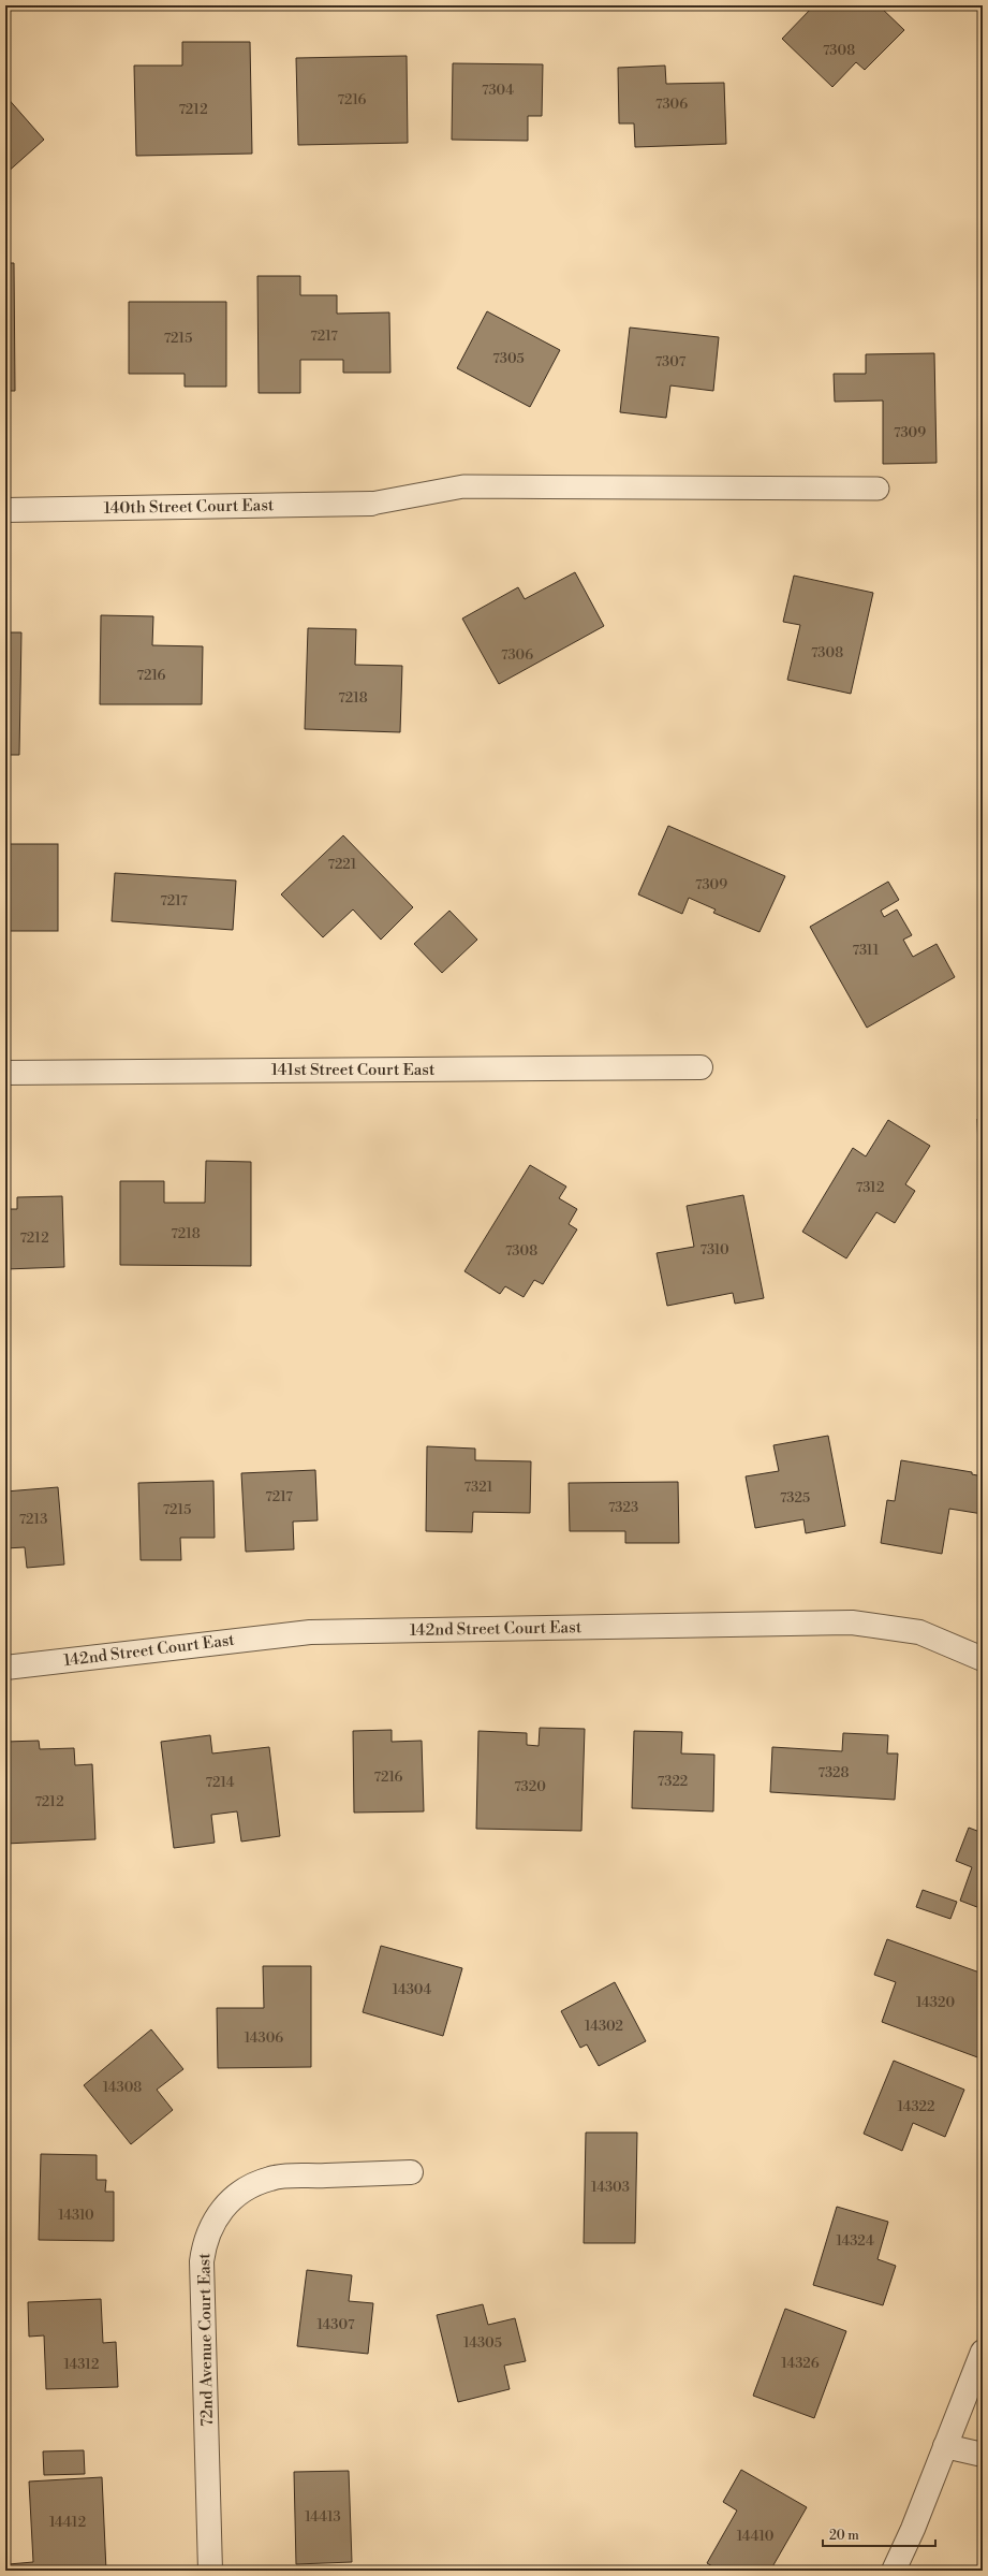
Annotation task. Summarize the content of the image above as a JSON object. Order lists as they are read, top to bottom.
{
  "streets": {
    "street": [
      "140th Street Court East",
      "141st Street Court East",
      "142nd Street Court East",
      "72nd Avenue Court East"
    ]
  },
  "house_numbers": [
    "7308",
    "7304",
    "7216",
    "7306",
    "7212",
    "7217",
    "7215",
    "7305",
    "7307",
    "7309",
    "7308",
    "7306",
    "7216",
    "7218",
    "7221",
    "7309",
    "7217",
    "7311",
    "7312",
    "7218",
    "7212",
    "7310",
    "7308",
    "7321",
    "7217",
    "7325",
    "7323",
    "7215",
    "7213",
    "7328",
    "7216",
    "7322",
    "7214",
    "7320",
    "7212",
    "14304",
    "14320",
    "14302",
    "14306",
    "14308",
    "14322",
    "14303",
    "14310",
    "14324",
    "14307",
    "14305",
    "14326",
    "14312",
    "14413",
    "14412",
    "14410"
  ],
  "scale_bar": "20 m"
}
